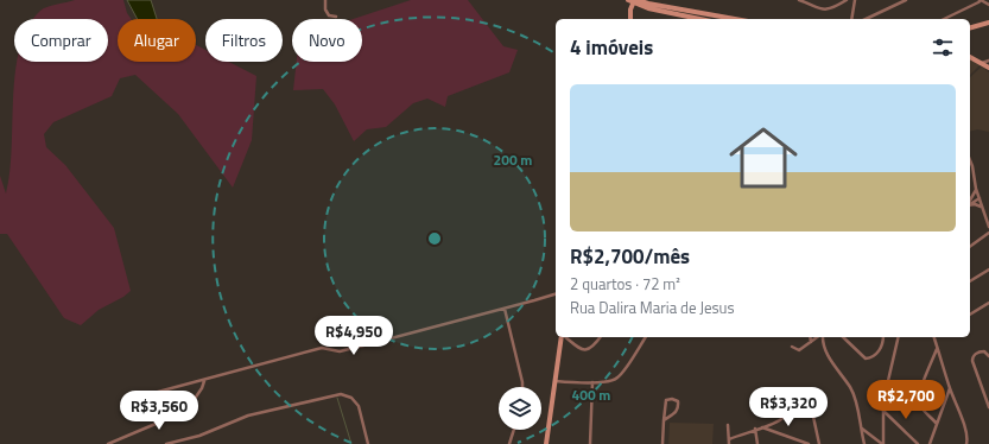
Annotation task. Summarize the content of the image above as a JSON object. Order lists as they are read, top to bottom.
{
  "page": {
    "chip": [
      "Comprar",
      "Alugar",
      "Filtros",
      "Novo"
    ],
    "heading": "4 imóveis",
    "list": [
      {
        "name": "R$2,700/mês",
        "note": "2 quartos · 72 m² · Rua Dalira Maria de Jesus"
      }
    ],
    "price": [
      "R$4,950",
      "R$2,700",
      "R$3,320",
      "R$3,560"
    ]
  },
  "rings": ["200 m", "400 m"]
}
